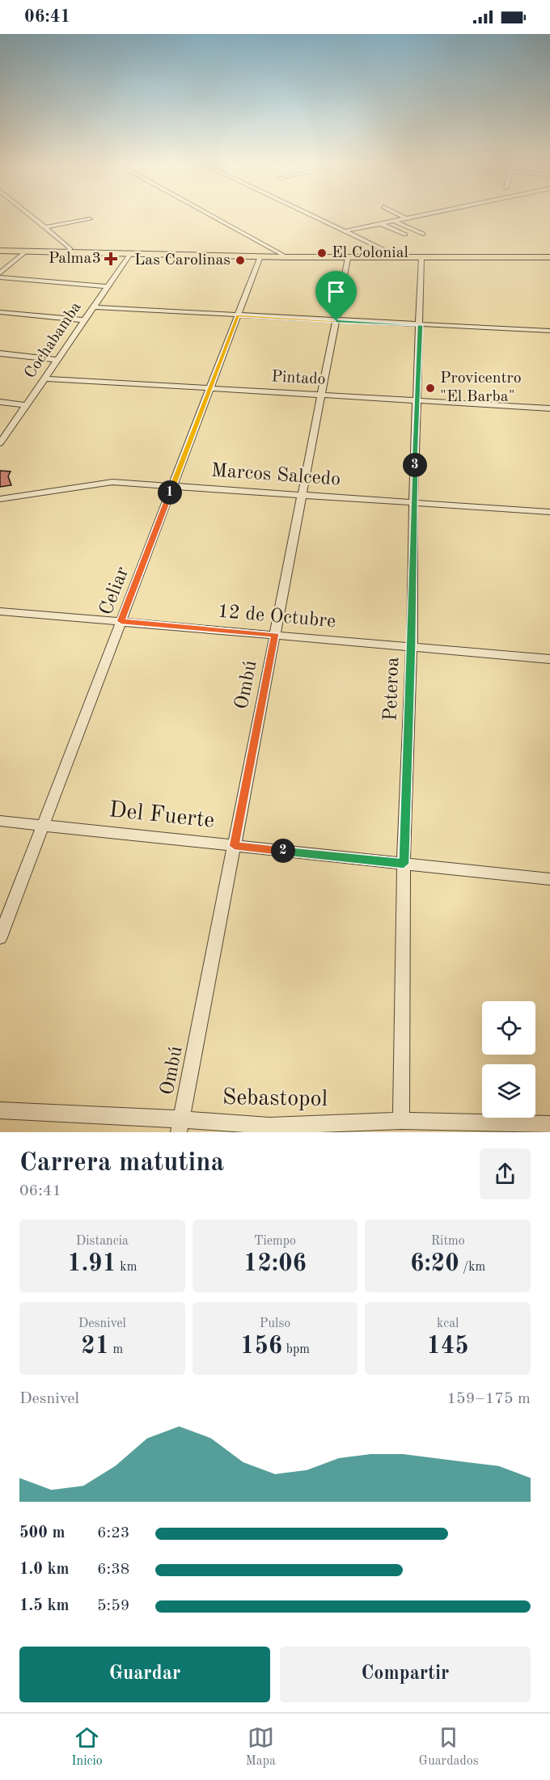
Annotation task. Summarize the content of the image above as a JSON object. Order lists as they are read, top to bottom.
{
  "streets": {
    "street": [
      "Cochabamba",
      "Pintado",
      "Marcos Salcedo",
      "Celiar",
      "12 de Octubre",
      "Ombú",
      "Peteroa",
      "Del Fuerte",
      "Sebastopol"
    ]
  },
  "crossings": [
    ["Cochabamba", "Pintado"],
    ["Pintado", "Celiar"],
    ["Pintado", "Ombú"],
    ["Pintado", "Peteroa"],
    ["Marcos Salcedo", "Celiar"],
    ["Marcos Salcedo", "Ombú"],
    ["Marcos Salcedo", "Peteroa"],
    ["Celiar", "12 de Octubre"],
    ["Celiar", "Del Fuerte"],
    ["12 de Octubre", "Ombú"],
    ["12 de Octubre", "Peteroa"],
    ["Ombú", "Del Fuerte"],
    ["Ombú", "Sebastopol"],
    ["Peteroa", "Del Fuerte"],
    ["Peteroa", "Sebastopol"]
  ],
  "places": {
    "other": ["El Colonial", "Las Carolinas", "Provicentro \"El Barba\""],
    "health": ["Palma3"]
  },
  "page": {
    "status": "06:41",
    "pins": ["3", "1", "2"],
    "heading": ["Carrera matutina", "06:41"],
    "stats": [
      ["Distancia", "1.91 km"],
      ["Tiempo", "12:06"],
      ["Ritmo", "6:20 /km"],
      ["Desnivel", "21 m"],
      ["Pulso", "156 bpm"],
      ["kcal", "145"]
    ],
    "chart": ["Desnivel", "159–175 m"],
    "list": [
      {
        "name": "500 m",
        "note": "6:23"
      },
      {
        "name": "1.0 km",
        "note": "6:38"
      },
      {
        "name": "1.5 km",
        "note": "5:59"
      }
    ],
    "buttons": ["Guardar", "Compartir"],
    "tabs": ["Inicio", "Mapa", "Guardados"]
  }
}
